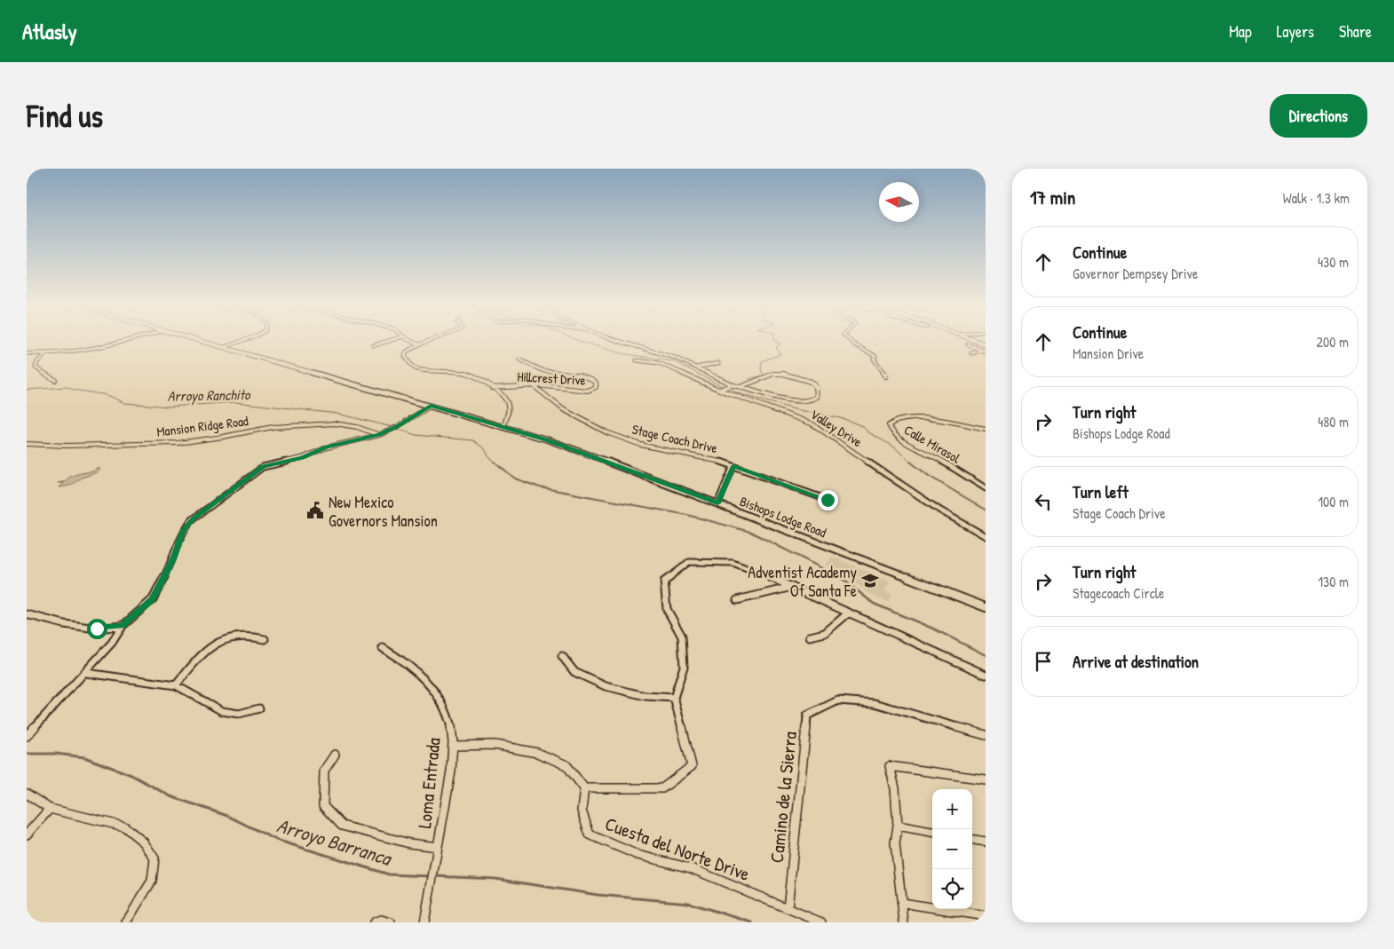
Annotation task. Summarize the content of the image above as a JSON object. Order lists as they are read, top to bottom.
{
  "streets": {
    "street": [
      "Hillcrest Drive",
      "Mansion Ridge Road",
      "Valley Drive",
      "Stage Coach Drive",
      "Calle Mirasol",
      "Bishops Lodge Road",
      "Loma Entrada",
      "Camino de la Sierra",
      "Cuesta del Norte Drive"
    ]
  },
  "crossings": [
    ["Hillcrest Drive", "Stage Coach Drive"],
    ["Hillcrest Drive", "Bishops Lodge Road"],
    ["Stage Coach Drive", "Bishops Lodge Road"],
    ["Camino de la Sierra", "Cuesta del Norte Drive"]
  ],
  "water": ["Arroyo Ranchito", "Arroyo Barranca"],
  "places": {
    "public building": ["New Mexico Governors Mansion"],
    "school or university": ["Adventist Academy Of Santa Fe"]
  },
  "north": "left",
  "page": {
    "header": "Atlasly",
    "nav": ["Map", "Layers", "Share"],
    "buttons": "Directions",
    "title": "Find us",
    "heading": ["17 min", "Walk · 1.3 km"],
    "list": [
      ["Continue", "Governor Dempsey Drive", "430 m"],
      ["Continue", "Mansion Drive", "200 m"],
      ["Turn right", "Bishops Lodge Road", "480 m"],
      ["Turn left", "Stage Coach Drive", "100 m"],
      ["Turn right", "Stagecoach Circle", "130 m"],
      "Arrive at destination"
    ],
    "map_buttons": ["+", "−"]
  }
}
